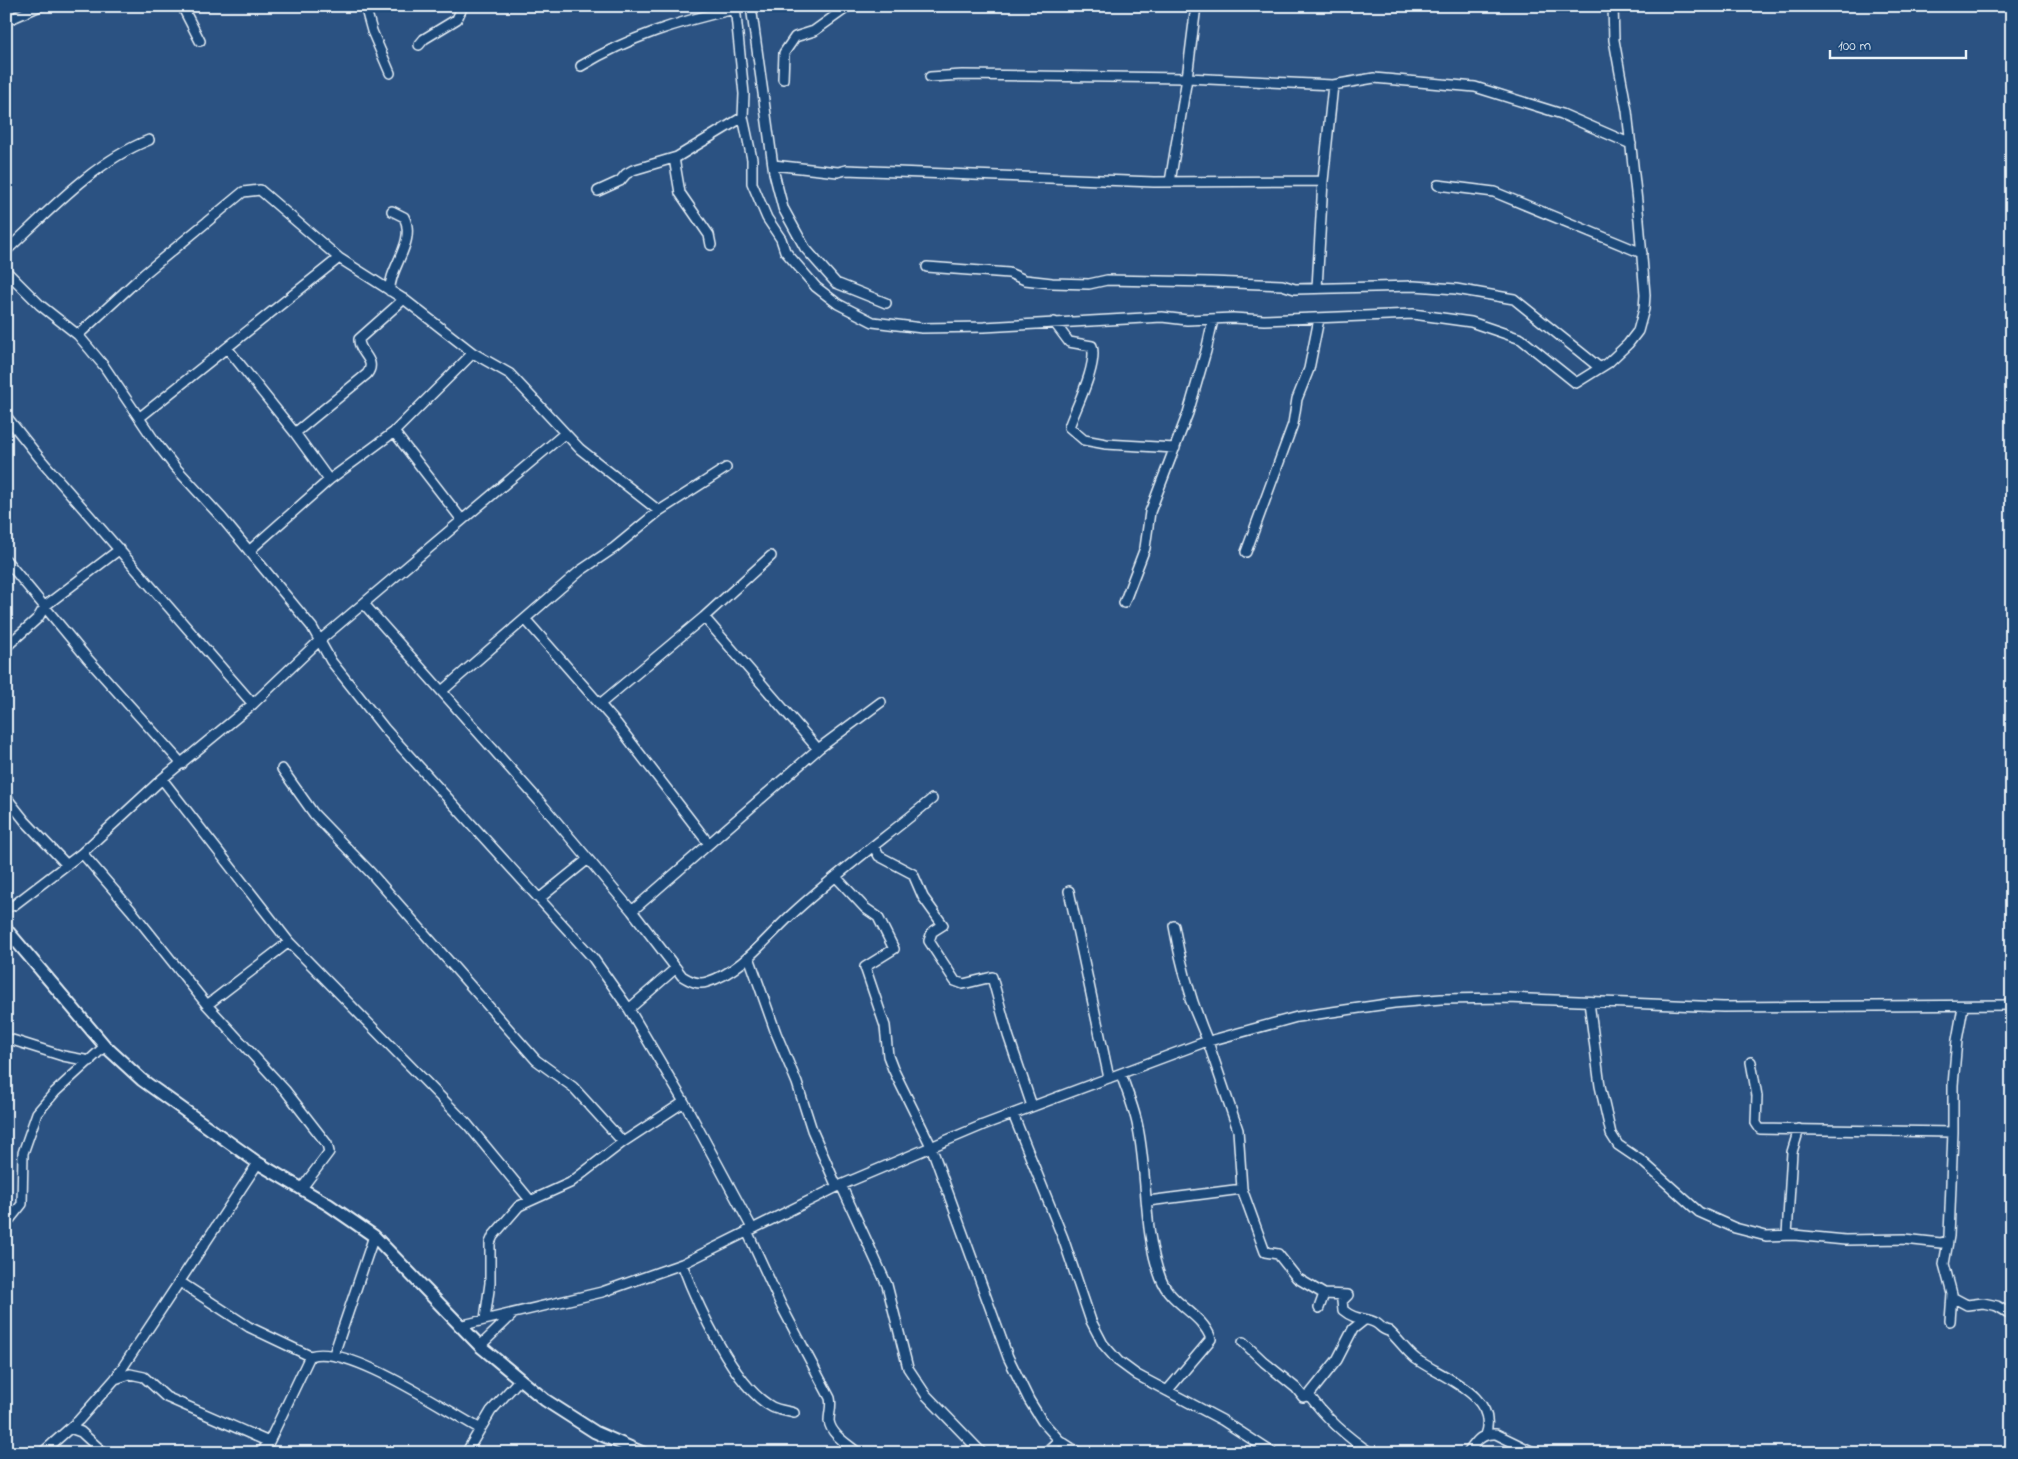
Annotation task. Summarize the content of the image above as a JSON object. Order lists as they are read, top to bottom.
{
  "scale_bar": "100 m"
}
